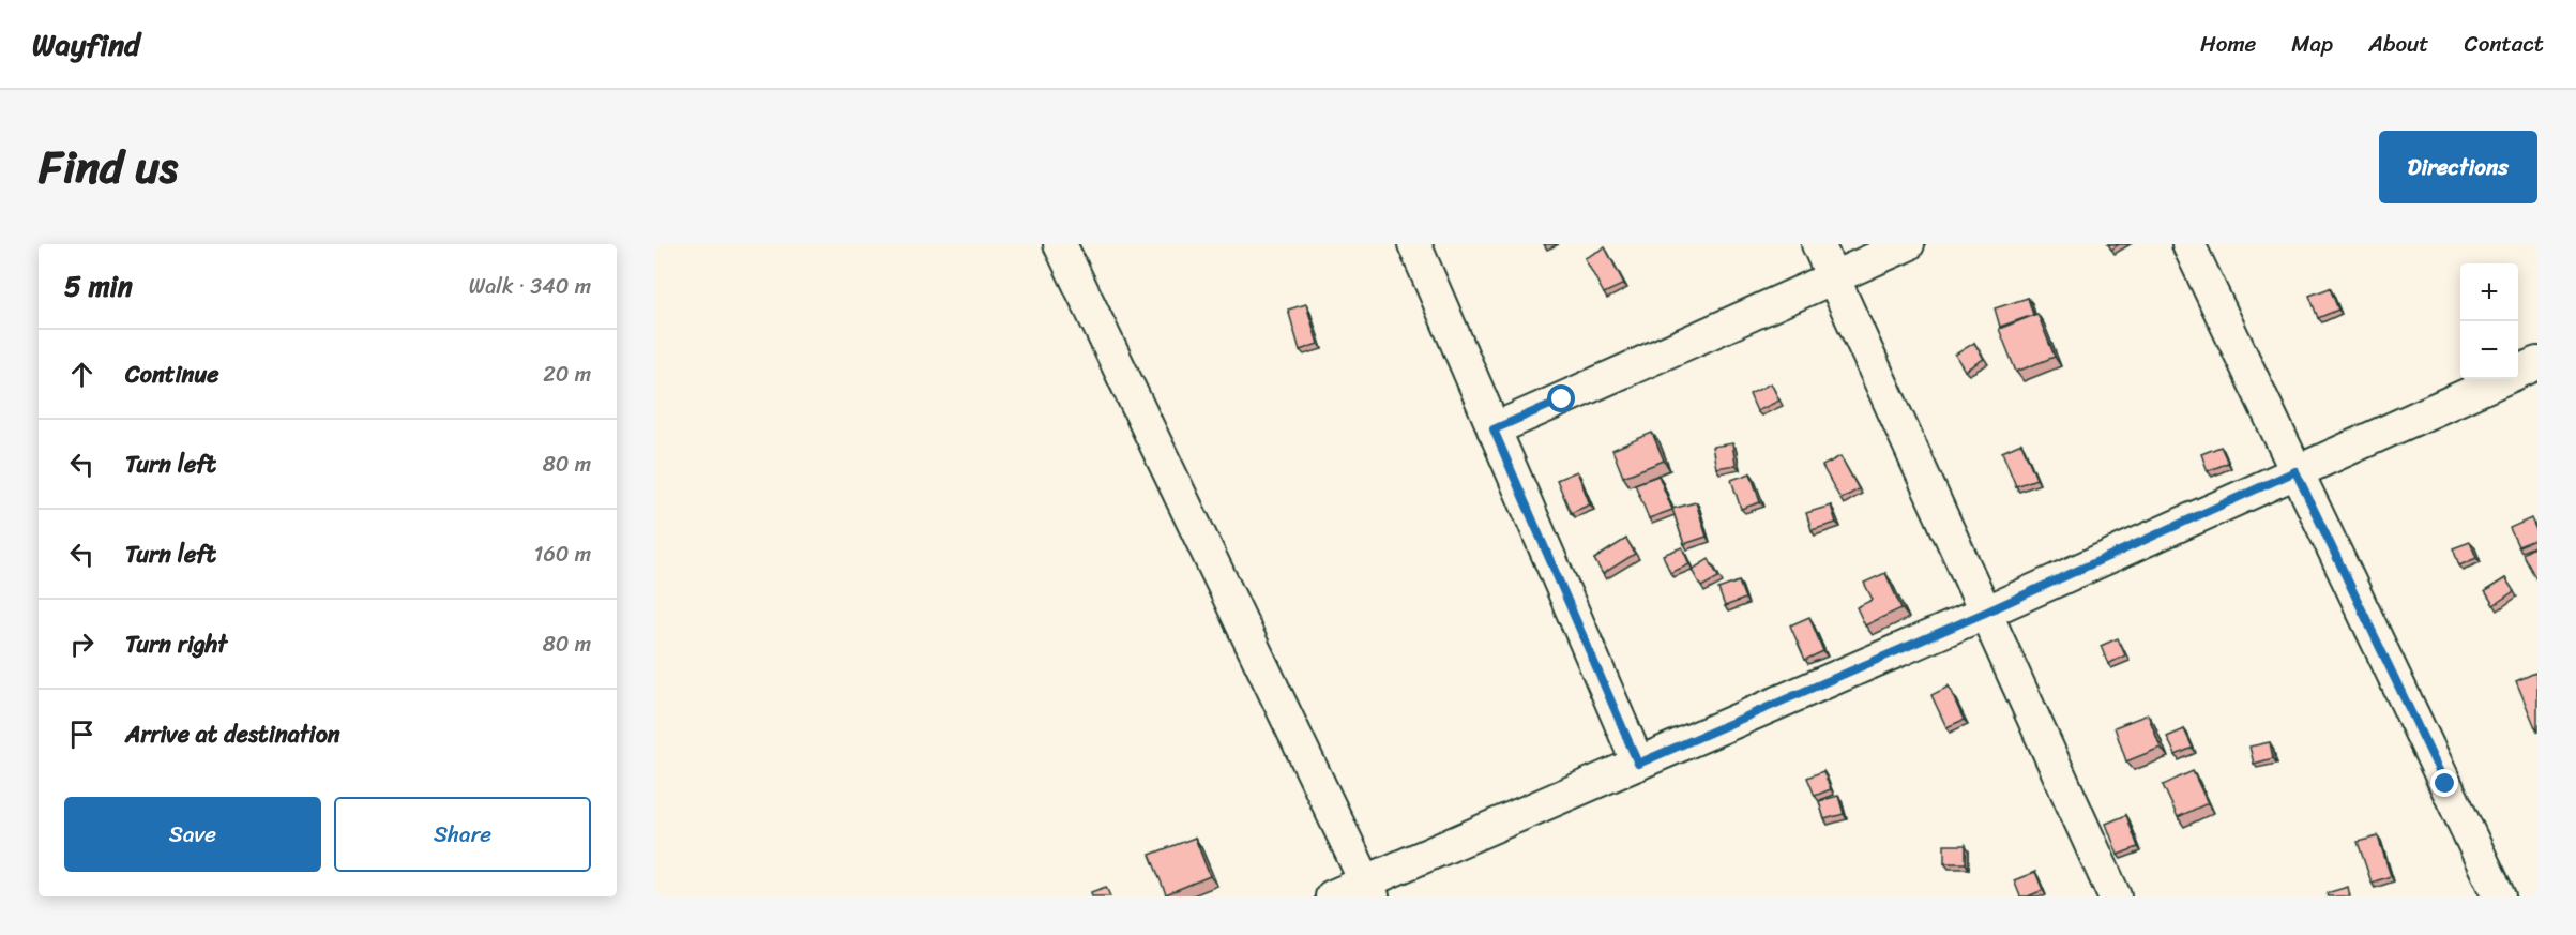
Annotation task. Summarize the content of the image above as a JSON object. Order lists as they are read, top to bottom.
{
  "page": {
    "header": "Wayfind",
    "nav": [
      "Home",
      "Map",
      "About",
      "Contact"
    ],
    "title": "Find us",
    "buttons": [
      "Directions",
      ["Save", "Share"]
    ],
    "heading": ["5 min", "Walk · 340 m"],
    "map_buttons": ["+", "−"],
    "list": [
      ["Continue", "20 m"],
      ["Turn left", "80 m"],
      ["Turn left", "160 m"],
      ["Turn right", "80 m"],
      "Arrive at destination"
    ]
  }
}
